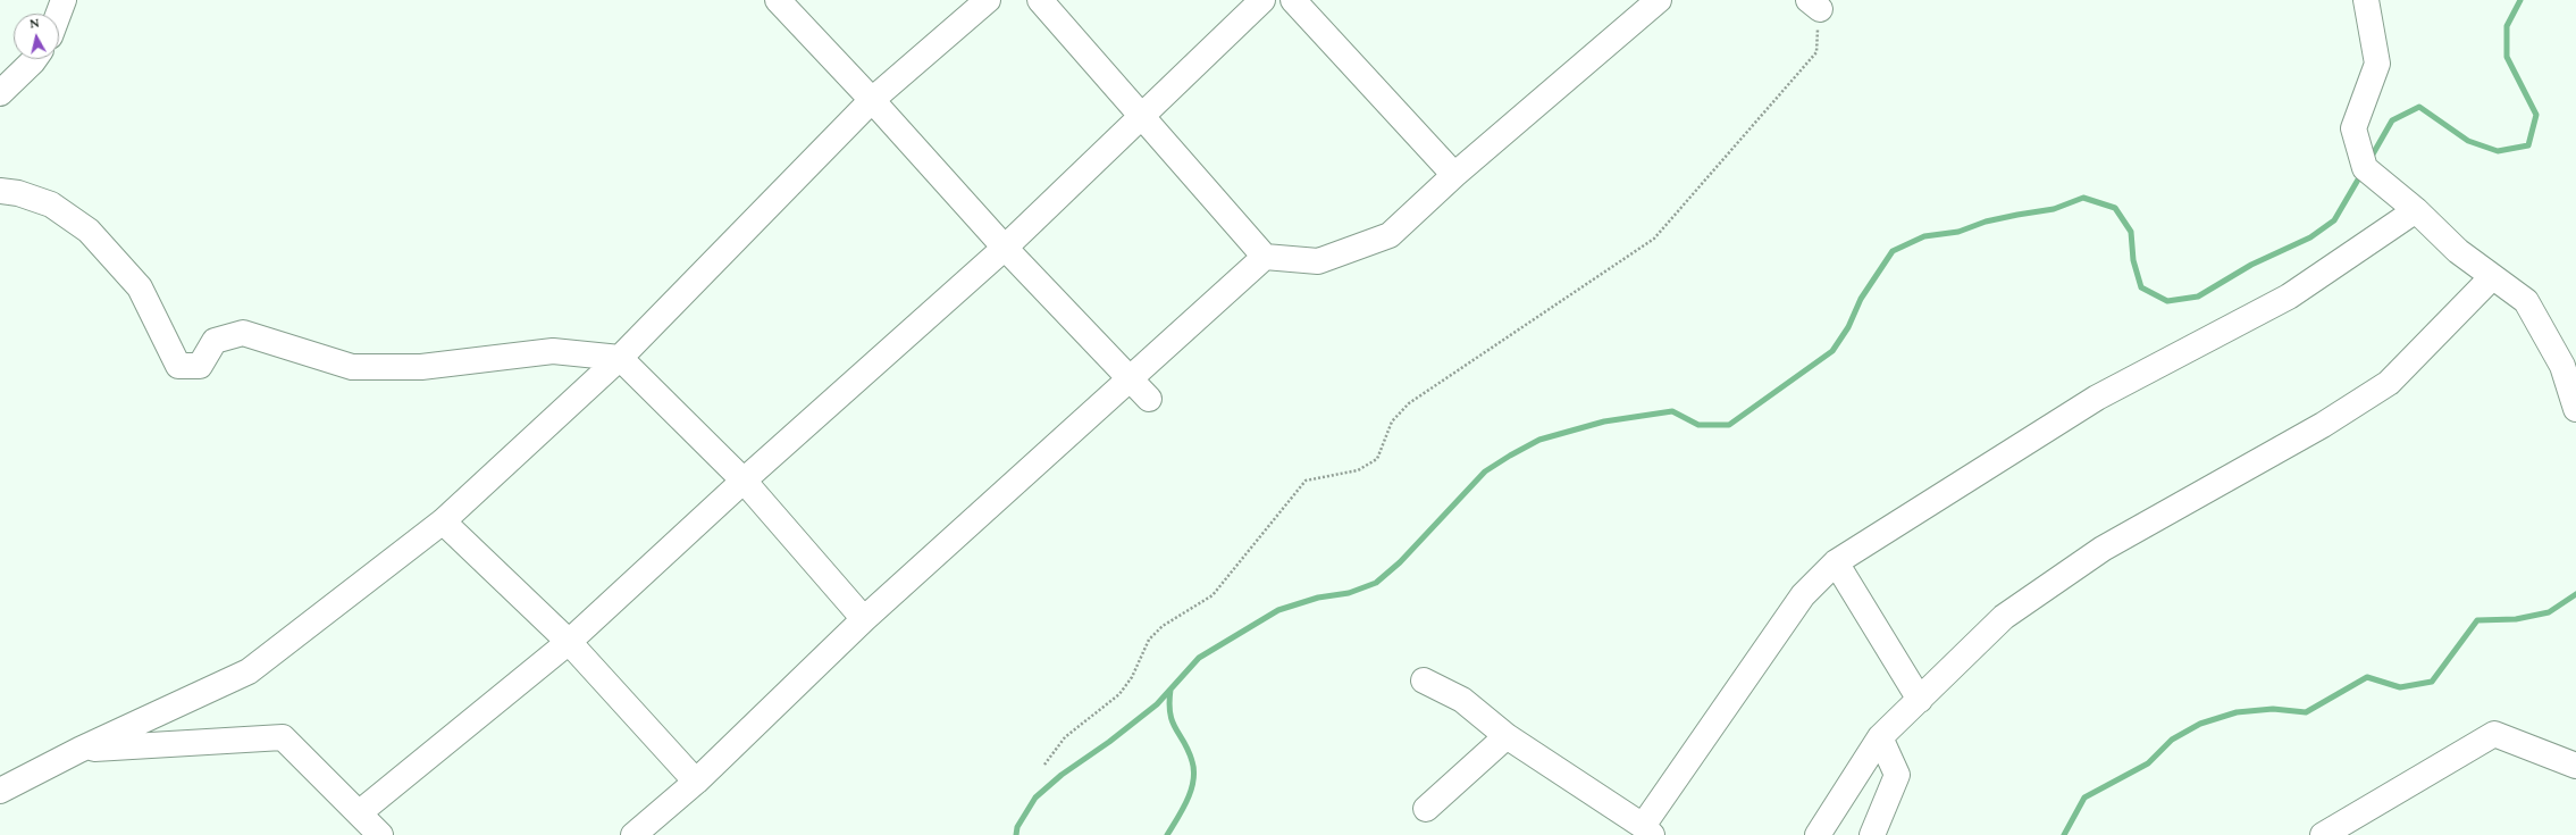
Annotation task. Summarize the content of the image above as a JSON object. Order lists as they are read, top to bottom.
{
  "north": "top"
}
